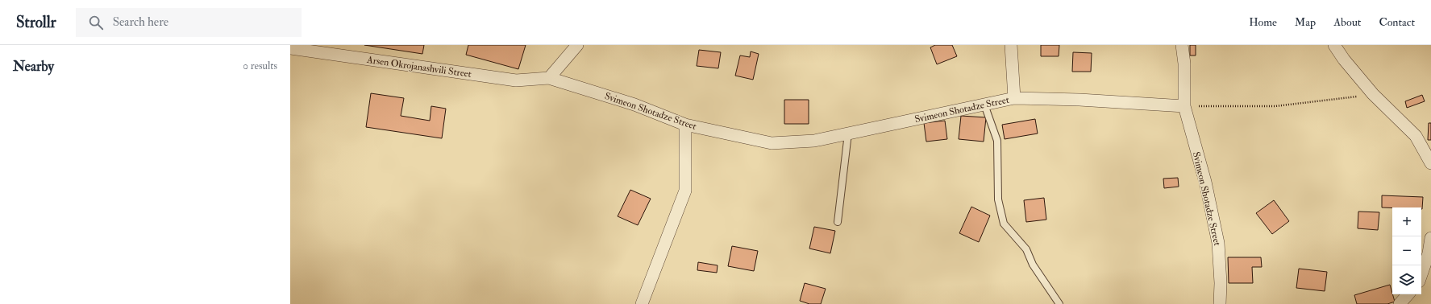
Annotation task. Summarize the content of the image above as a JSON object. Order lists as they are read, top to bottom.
{
  "streets": {
    "street": ["Arsen Okrojanashvili Street", "Svimeon Shotadze Street"]
  },
  "crossings": [
    ["Arsen Okrojanashvili Street", "Svimeon Shotadze Street"]
  ],
  "page": {
    "header": "Strollr",
    "search": "Search here",
    "nav": [
      "Home",
      "Map",
      "About",
      "Contact"
    ],
    "heading": ["Nearby", "0 results"],
    "map_buttons": ["+", "−"]
  }
}
